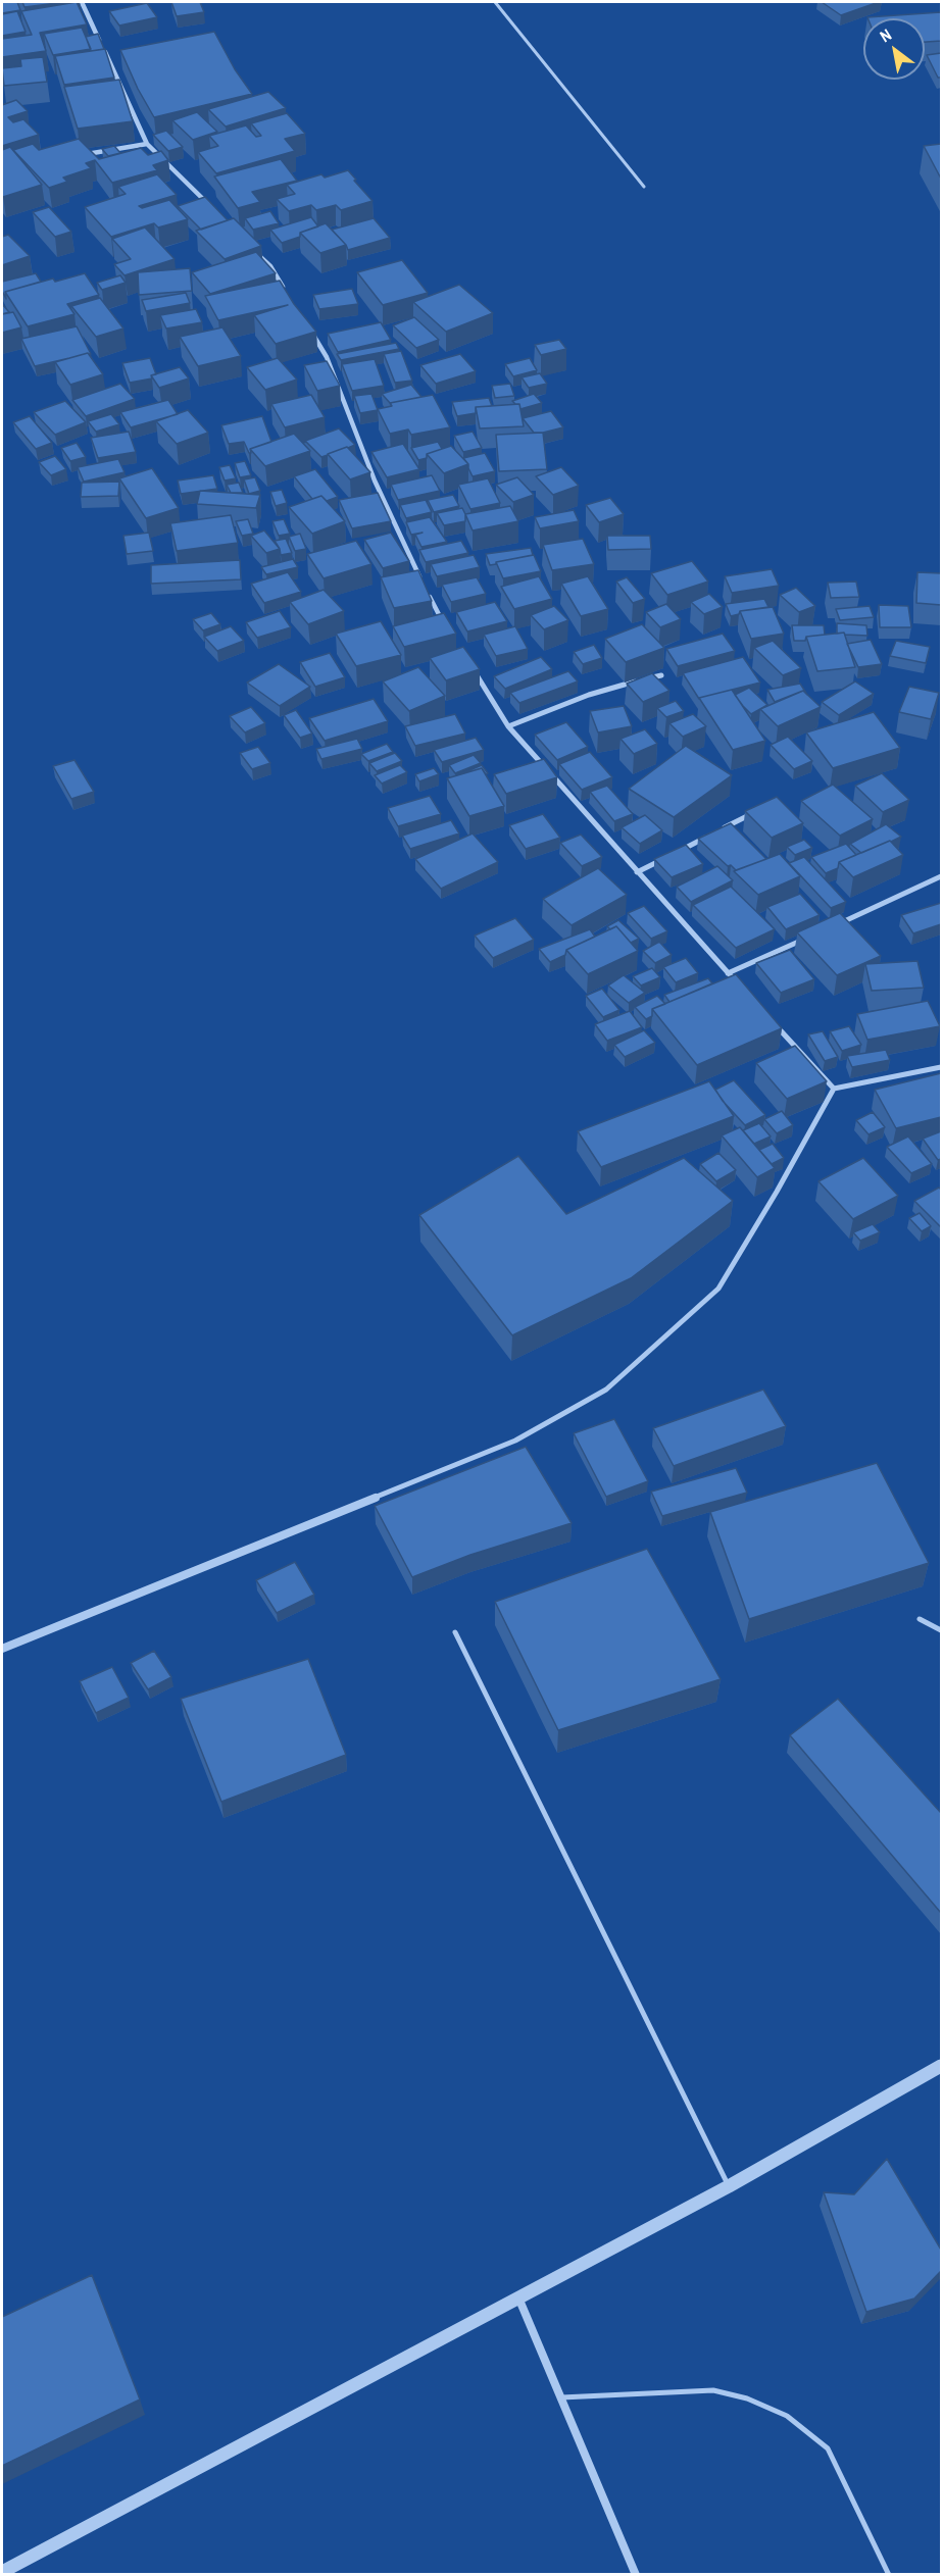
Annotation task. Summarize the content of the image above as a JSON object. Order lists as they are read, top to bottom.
{
  "north": "top left"
}
